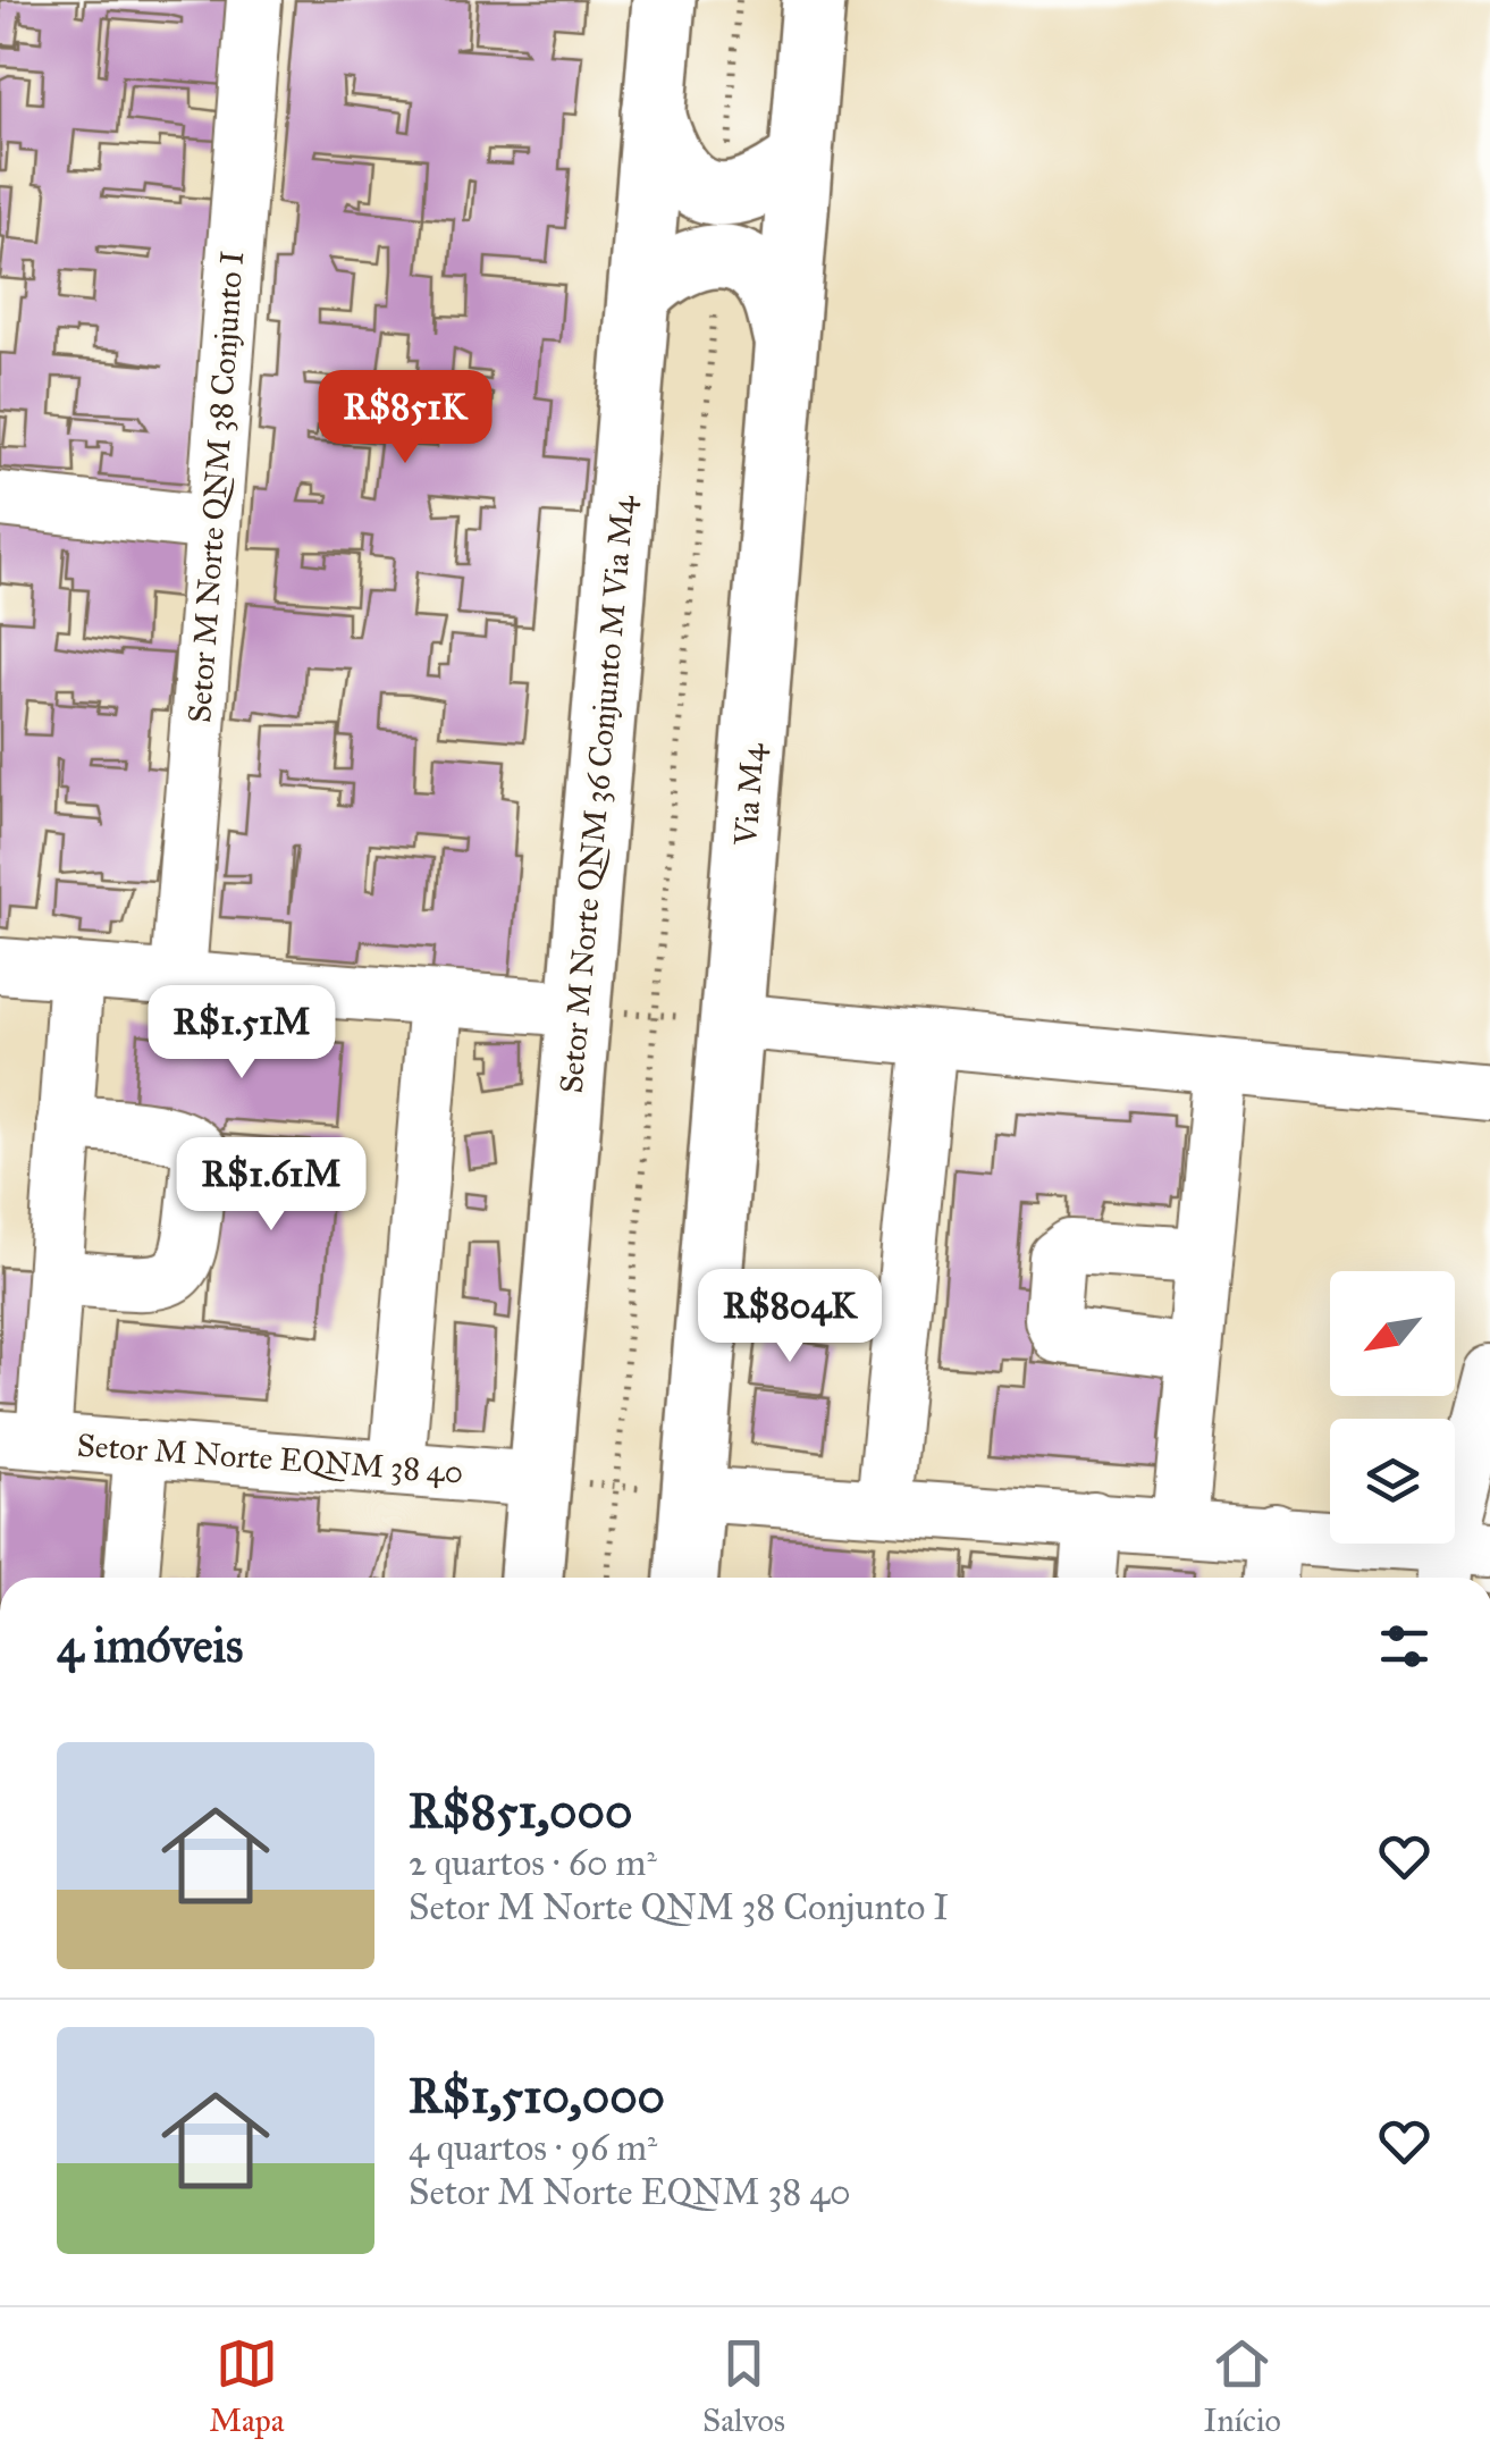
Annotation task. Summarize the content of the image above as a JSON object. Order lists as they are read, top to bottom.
{
  "streets": {
    "main road": ["Setor M Norte QNM 36 Conjunto M Via M4", "Via M4"],
    "street": ["Setor M Norte QNM 38 Conjunto I", "Setor M Norte EQNM 38 40"]
  },
  "crossings": [
    ["Setor M Norte QNM 36 Conjunto M Via M4", "Setor M Norte EQNM 38 40"]
  ],
  "north": "bottom left",
  "page": {
    "price": [
      "R$851K",
      "R$1.51M",
      "R$1.61M",
      "R$804K"
    ],
    "heading": "4 imóveis",
    "list": [
      {
        "name": "R$851,000",
        "note": "2 quartos · 60 m² · Setor M Norte QNM 38 Conjunto I"
      },
      {
        "name": "R$1,510,000",
        "note": "4 quartos · 96 m² · Setor M Norte EQNM 38 40"
      }
    ],
    "tabs": ["Mapa", "Salvos", "Início"]
  }
}
